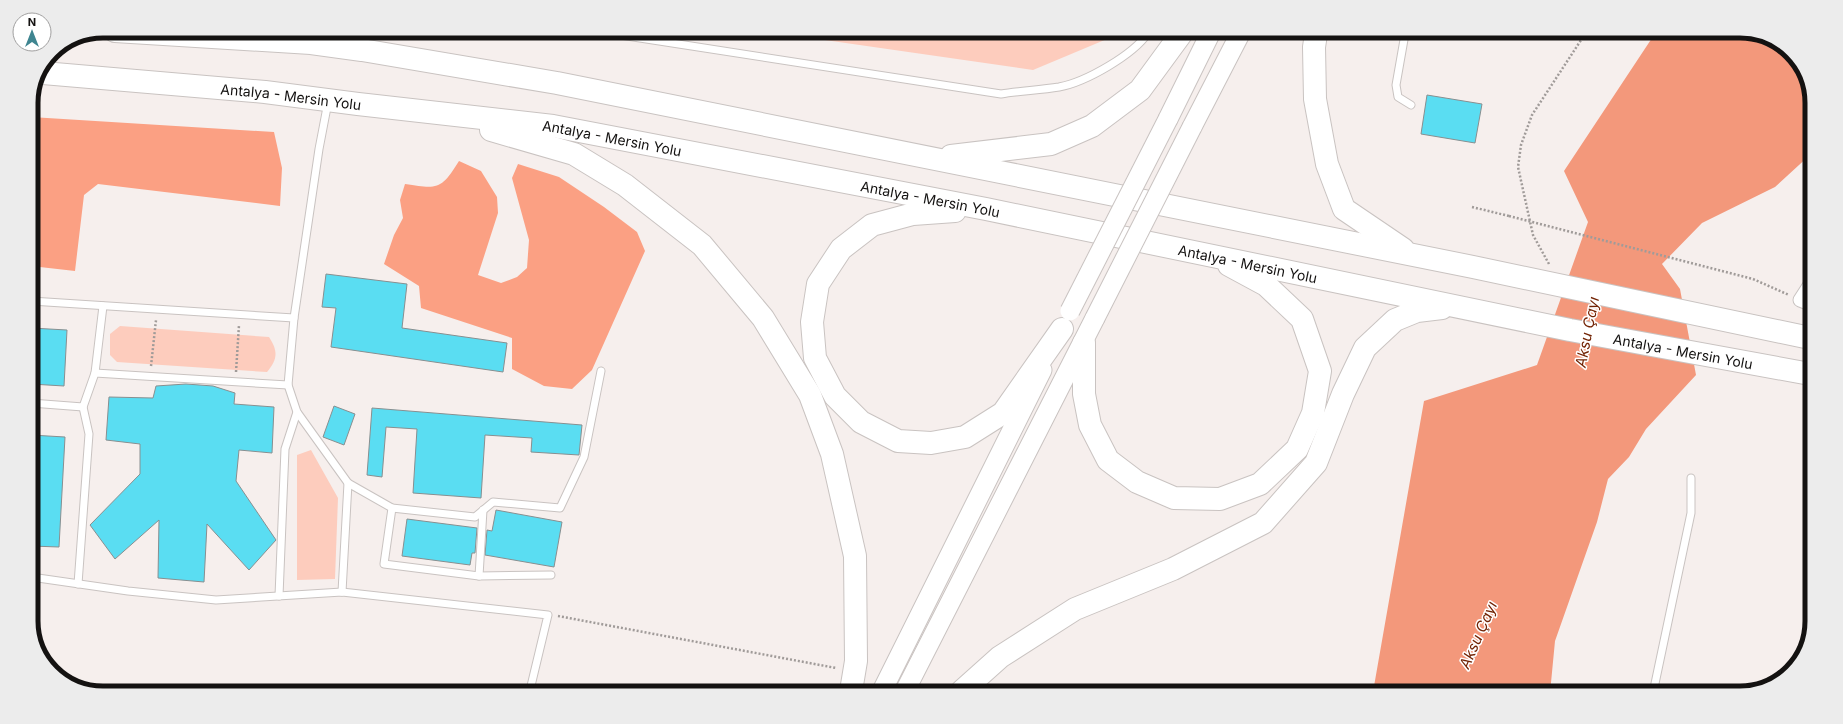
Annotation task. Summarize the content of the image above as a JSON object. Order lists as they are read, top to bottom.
{
  "streets": {
    "highway": ["Antalya - Mersin Yolu"]
  },
  "water": ["Aksu Çayı"],
  "north": "top"
}
